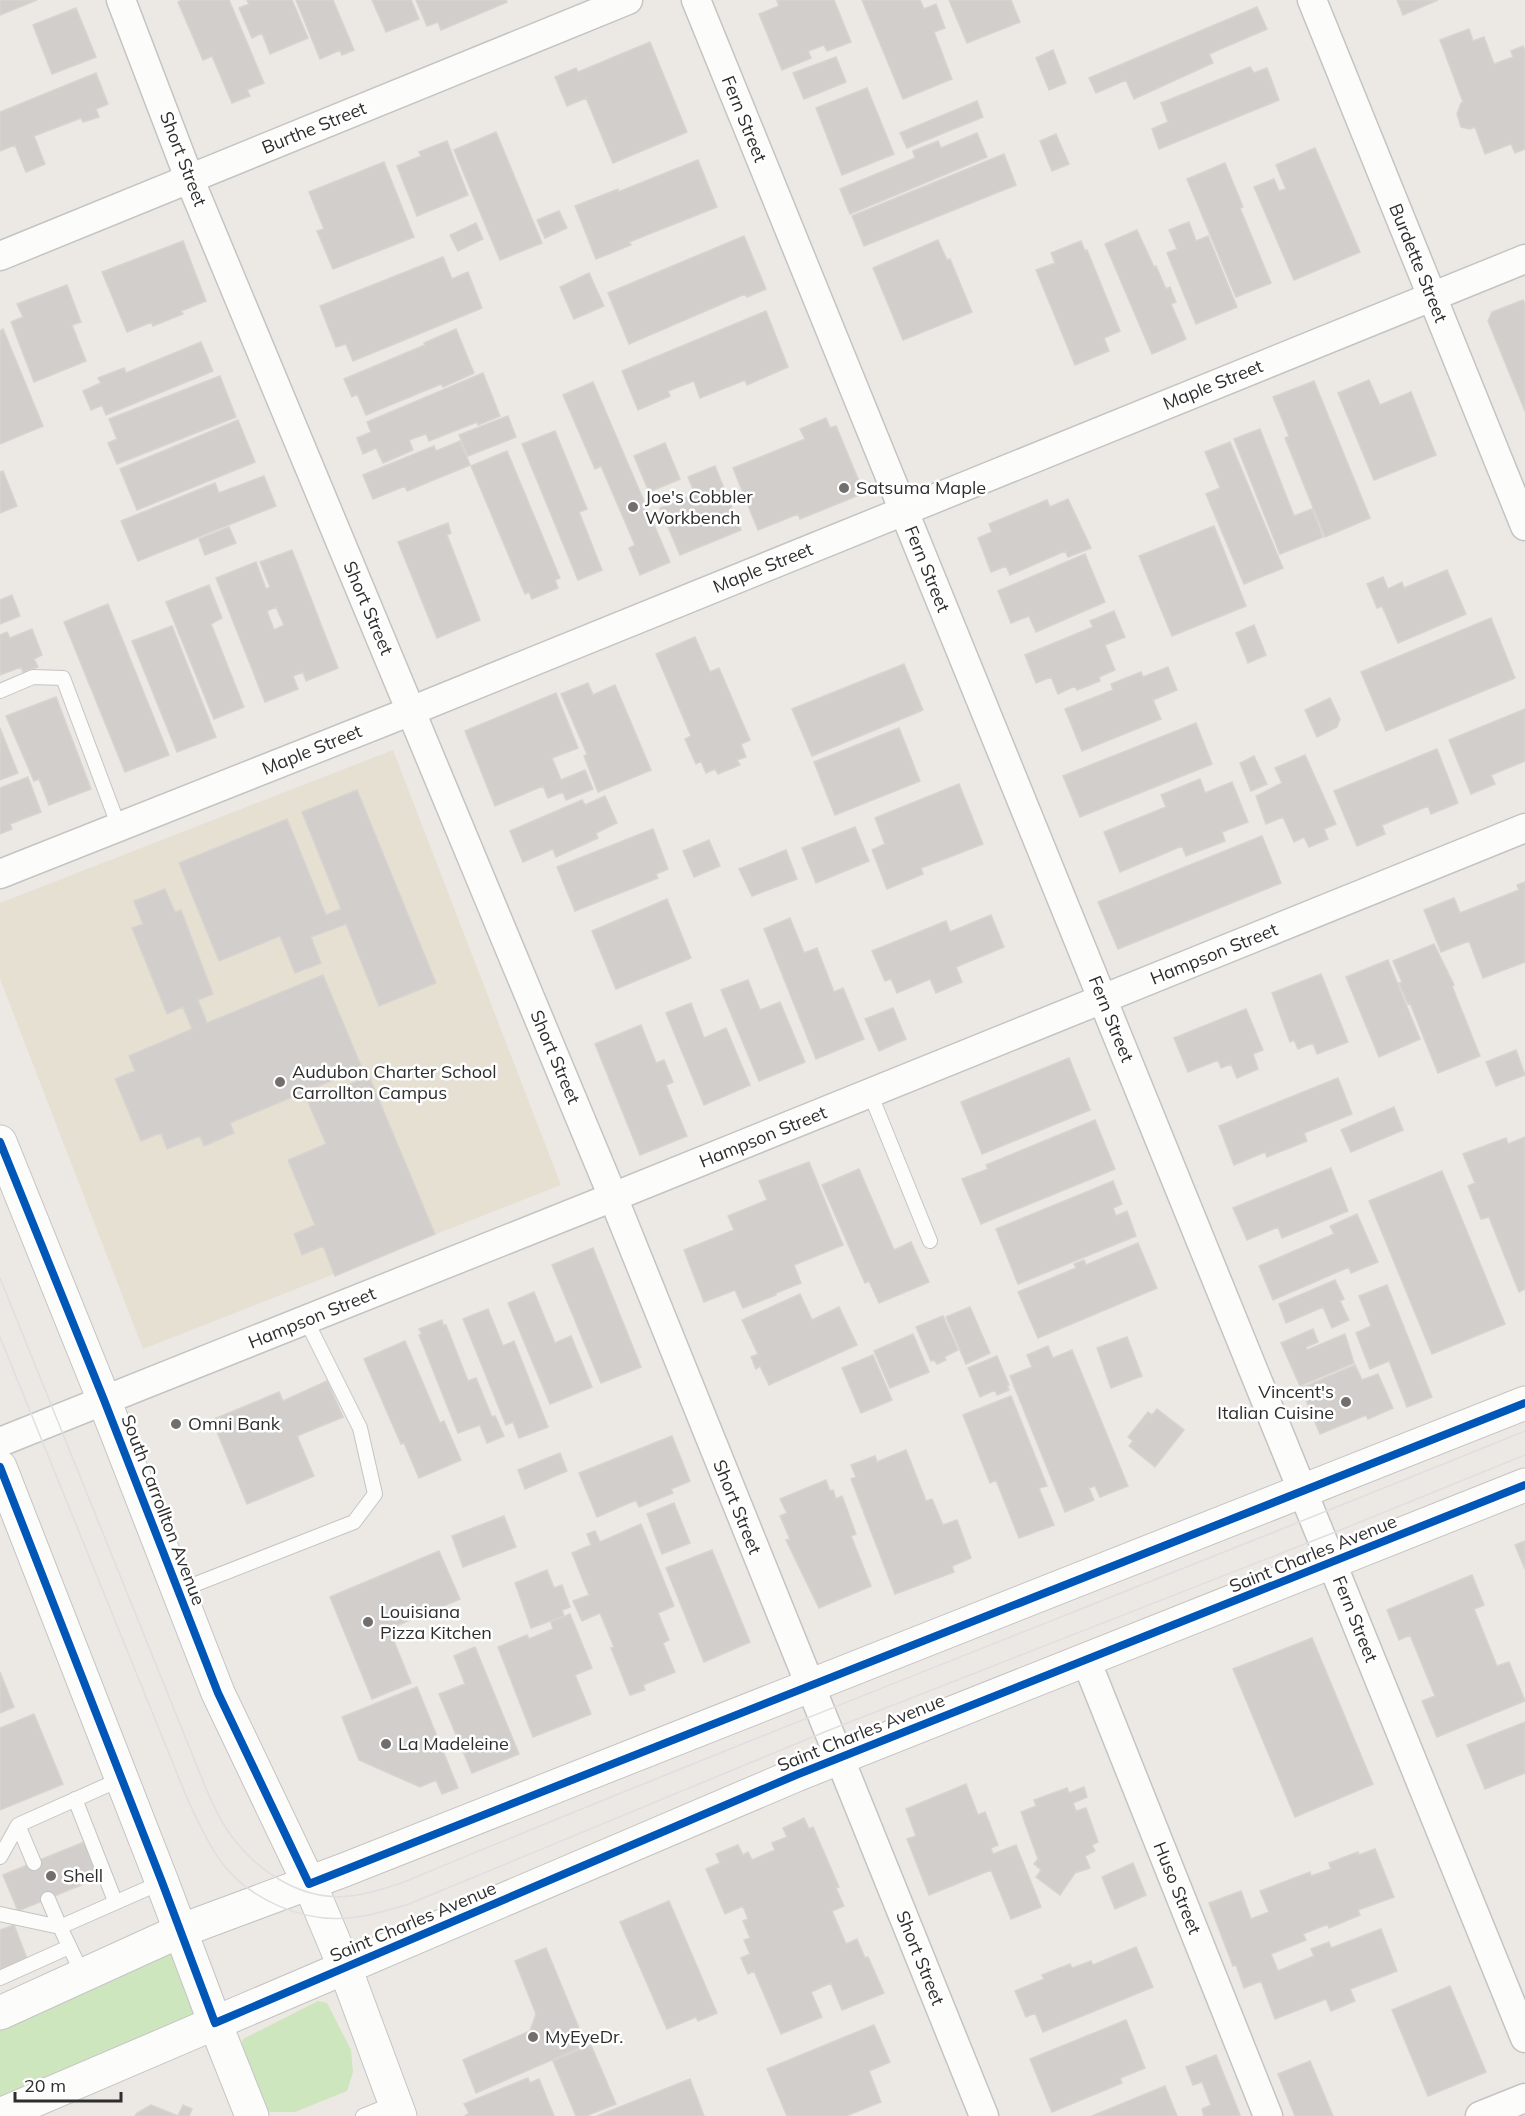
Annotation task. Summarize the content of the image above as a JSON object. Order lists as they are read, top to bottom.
{
  "streets": {
    "main road": ["South Carrollton Avenue", "Saint Charles Avenue"],
    "street": [
      "Fern Street",
      "Burthe Street",
      "Short Street",
      "Burdette Street",
      "Maple Street",
      "Hampson Street",
      "Huso Street"
    ]
  },
  "crossings": [
    ["Fern Street", "Maple Street"],
    ["Fern Street", "Hampson Street"],
    ["Fern Street", "Saint Charles Avenue"],
    ["Burthe Street", "Short Street"],
    ["Short Street", "Maple Street"],
    ["Short Street", "Hampson Street"],
    ["Short Street", "Saint Charles Avenue"],
    ["Burdette Street", "Maple Street"],
    ["Hampson Street", "South Carrollton Avenue"],
    ["South Carrollton Avenue", "Saint Charles Avenue"],
    ["Saint Charles Avenue", "Huso Street"]
  ],
  "places": [
    "Satsuma Maple",
    "Joe's Cobbler Workbench",
    "Audubon Charter School Carrollton Campus",
    "Vincent's Italian Cuisine",
    "Omni Bank",
    "Louisiana Pizza Kitchen",
    "La Madeleine",
    "Shell",
    "MyEyeDr."
  ],
  "scale_bar": "20 m"
}
